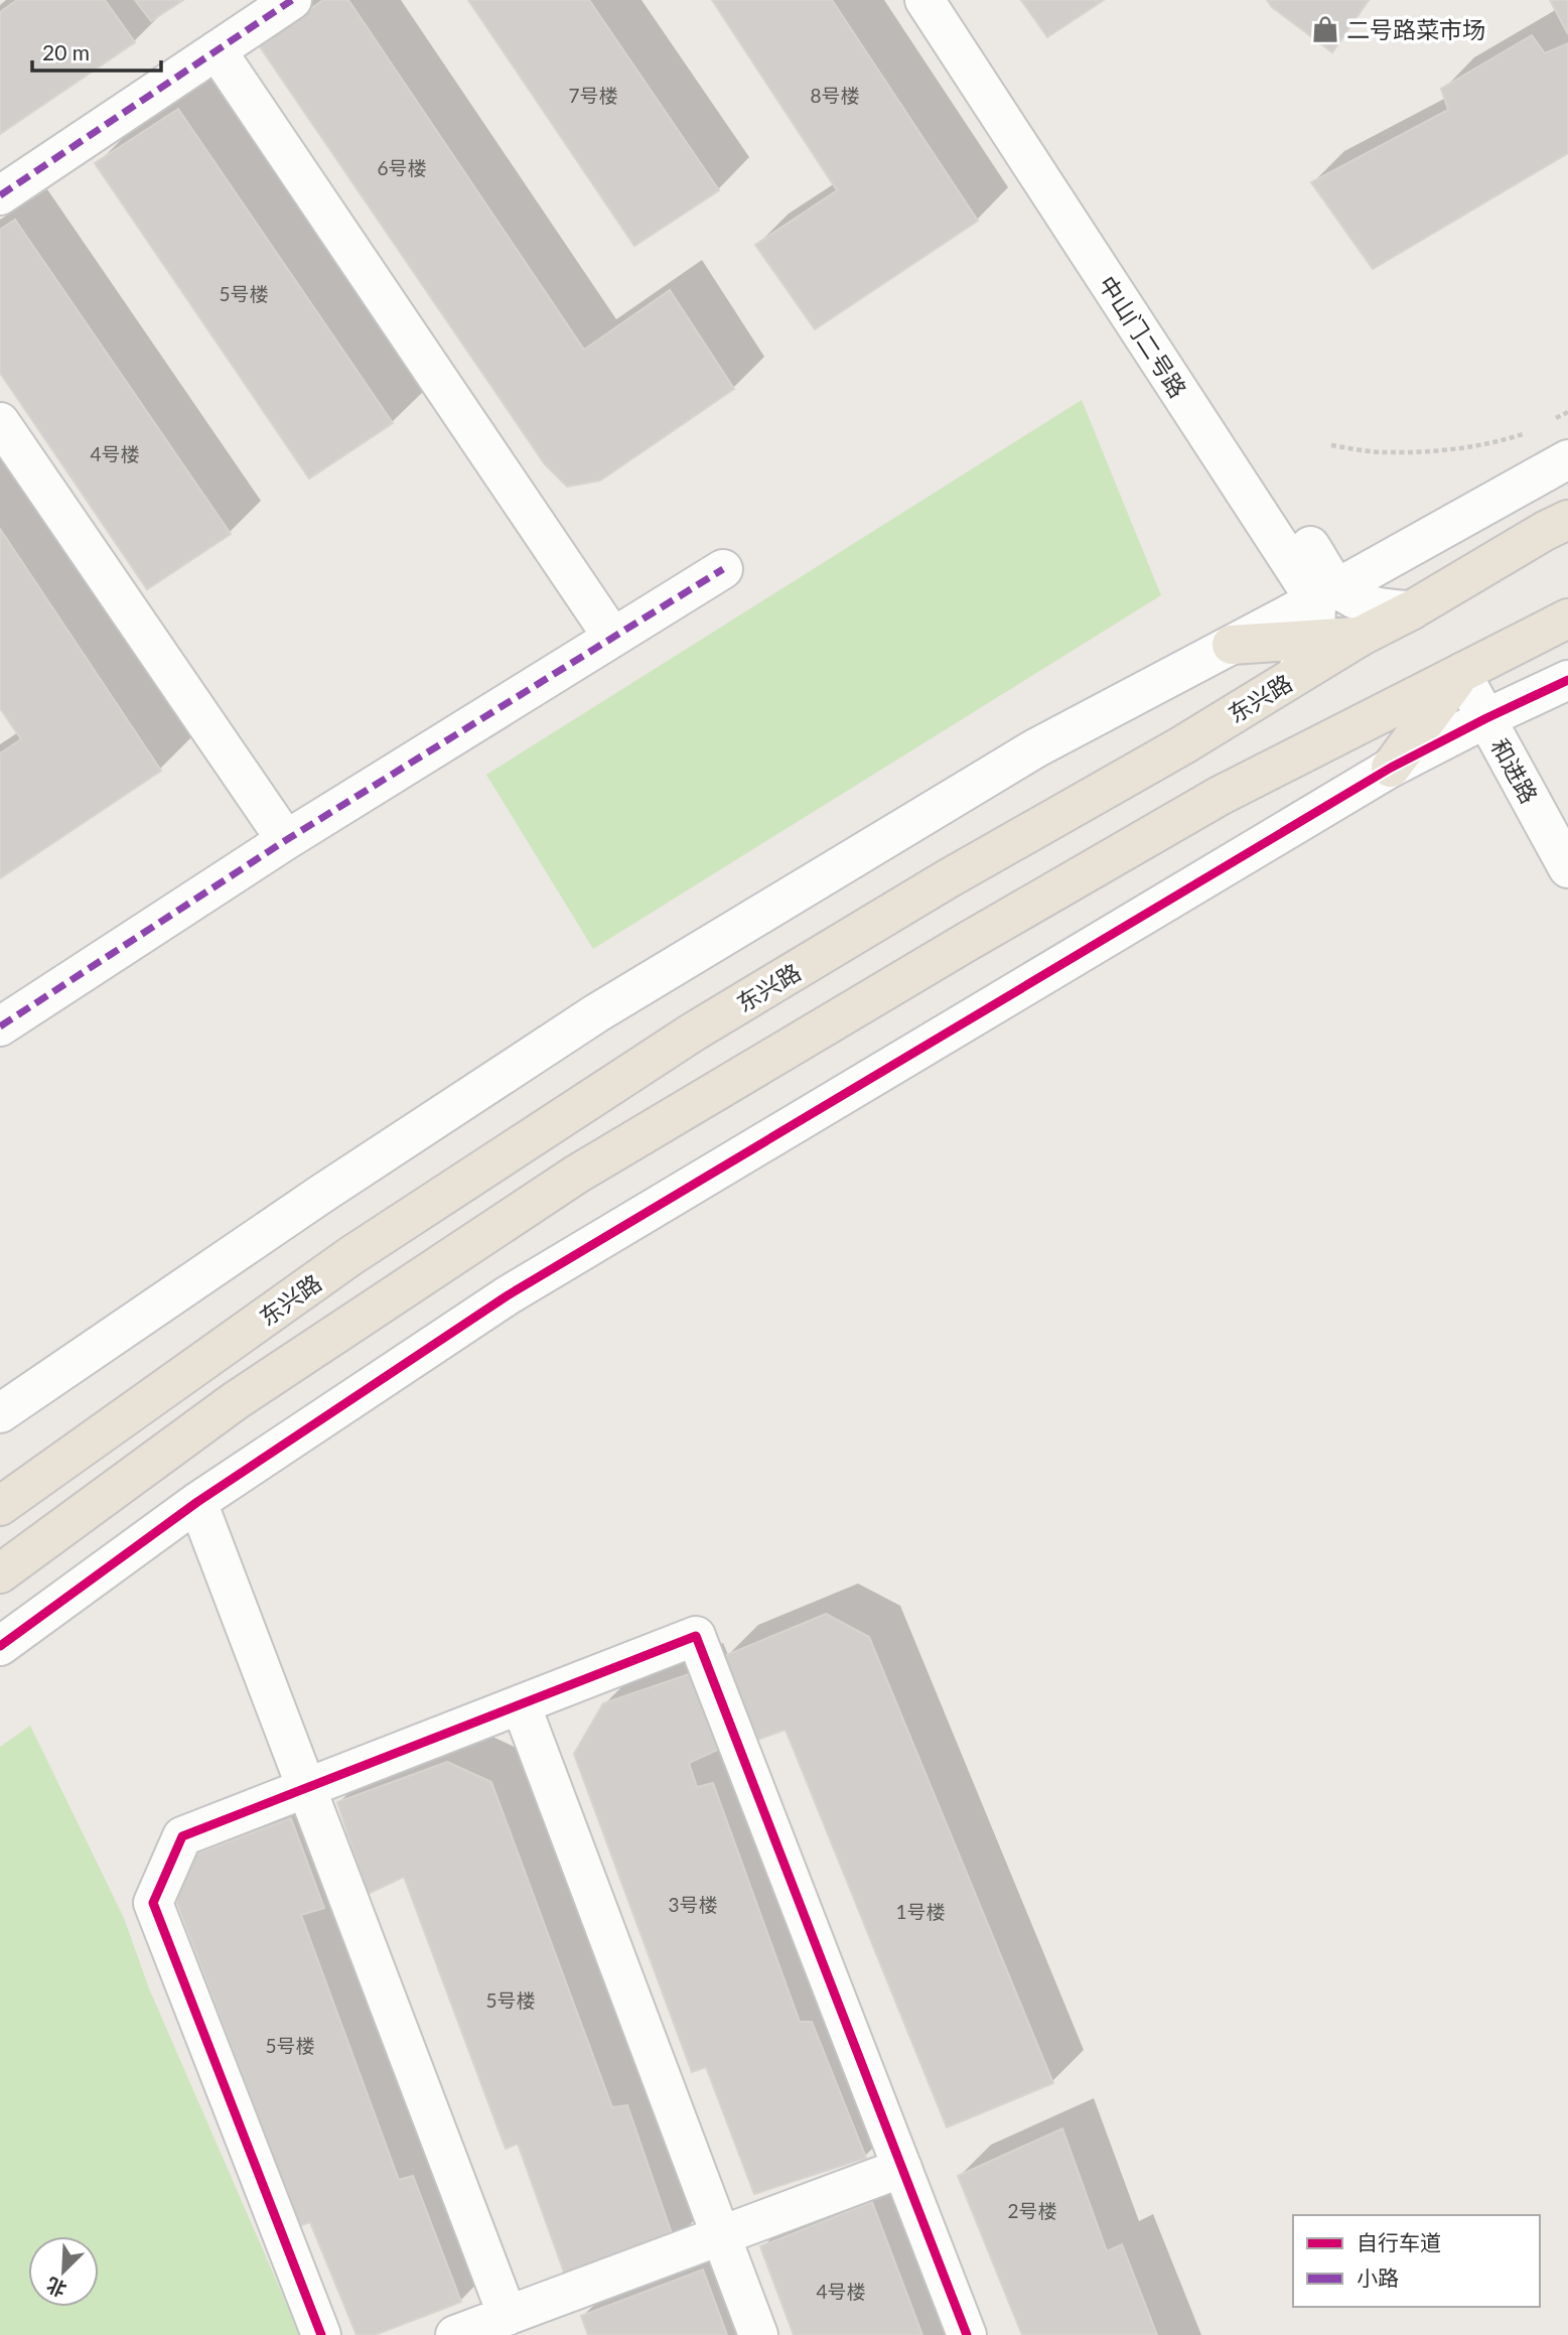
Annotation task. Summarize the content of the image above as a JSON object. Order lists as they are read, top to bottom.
{
  "streets": {
    "highway": ["东兴路"],
    "street": ["中山门二号路", "和进路"]
  },
  "crossings": [
    ["中山门二号路", "东兴路"]
  ],
  "places": {
    "shop": ["二号路菜市场"]
  },
  "house_numbers": [
    "7号楼",
    "8号楼",
    "6号楼",
    "5号楼",
    "4号楼",
    "3号楼",
    "1号楼",
    "5号楼",
    "5号楼",
    "2号楼",
    "4号楼"
  ],
  "legend": ["自行车道", "小路"],
  "scale_bar": "20 m",
  "north": "bottom left"
}
